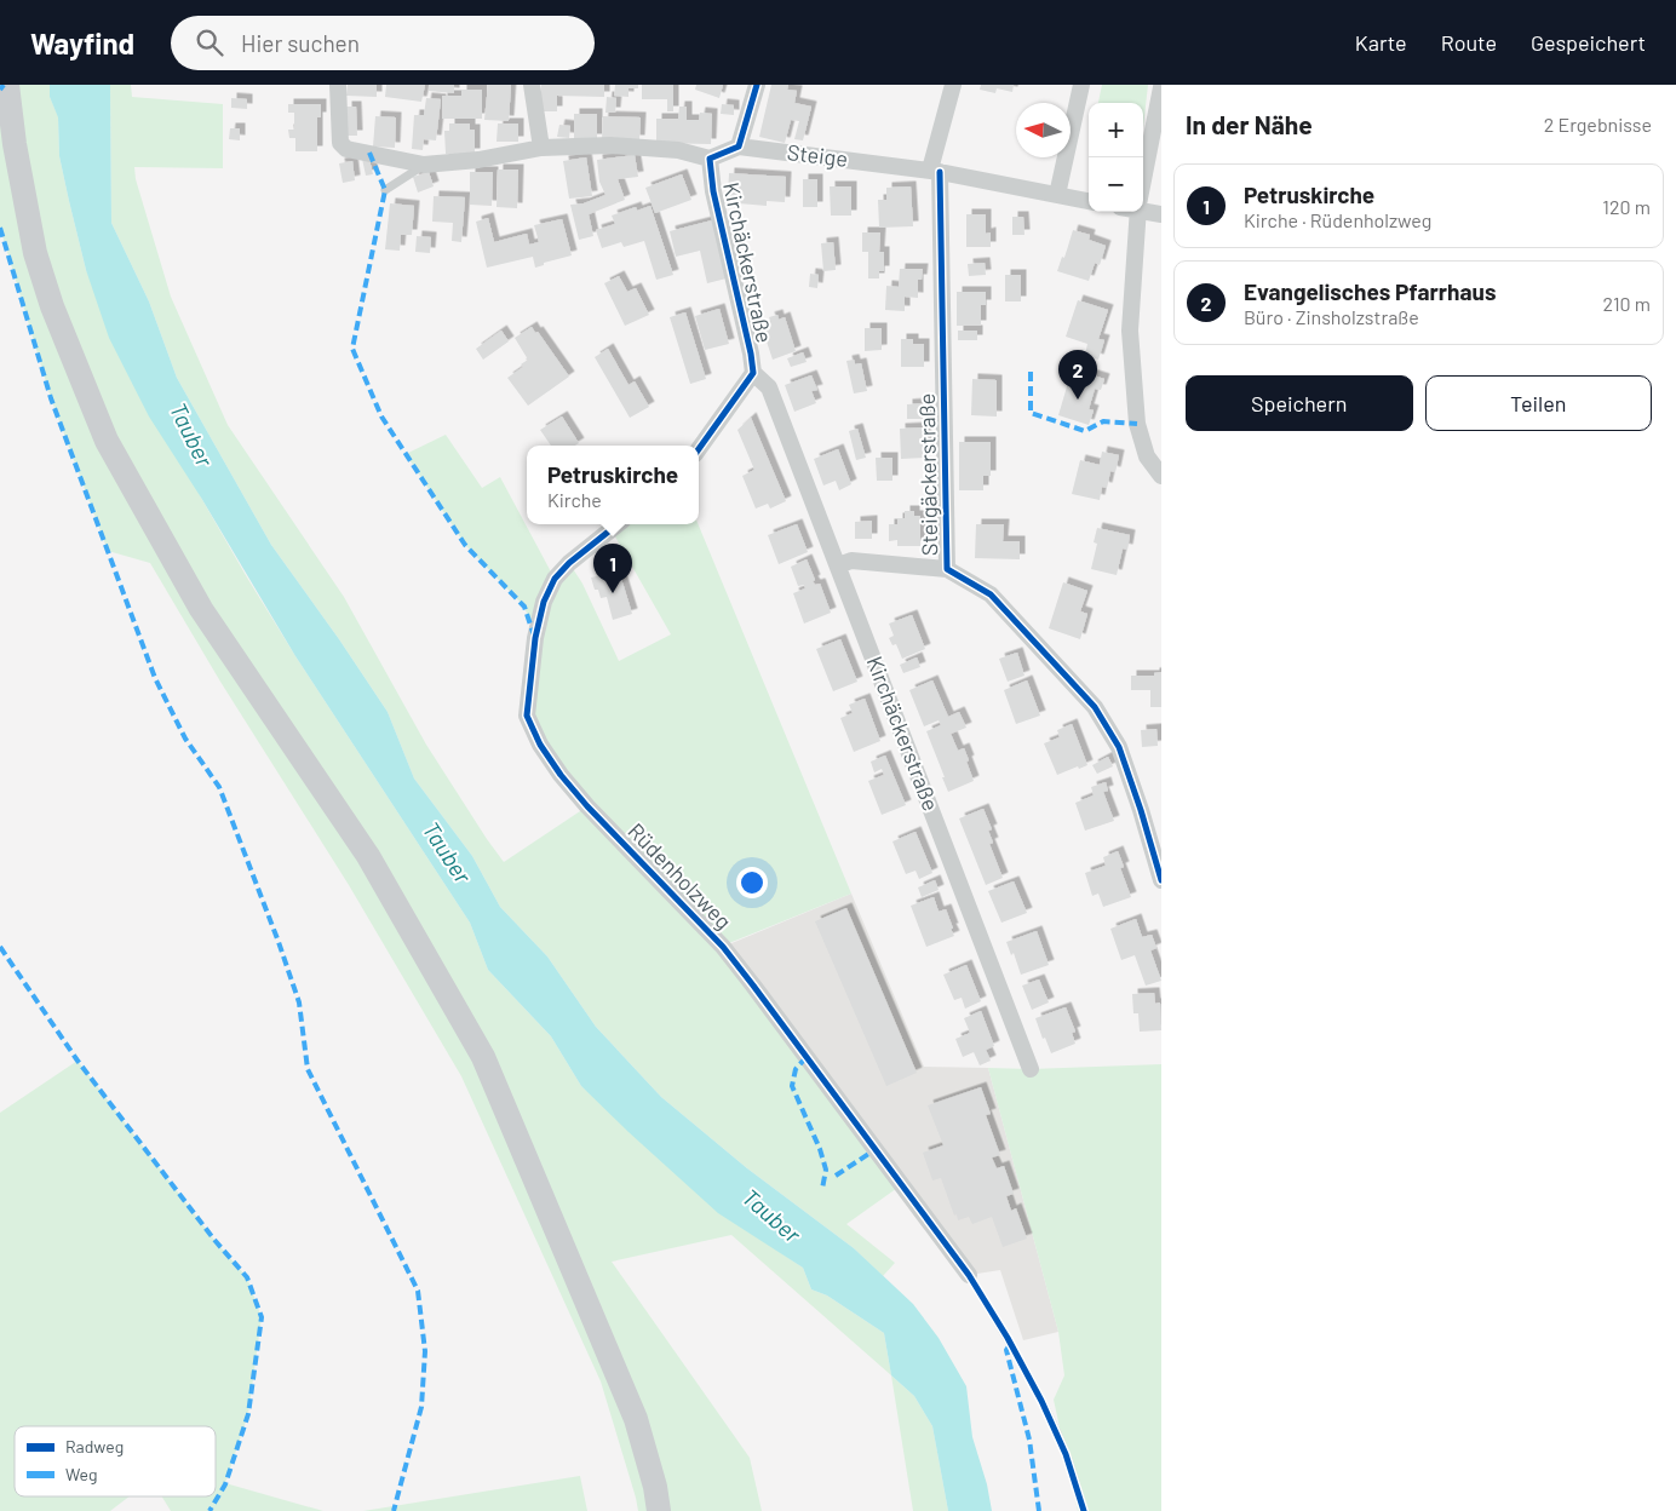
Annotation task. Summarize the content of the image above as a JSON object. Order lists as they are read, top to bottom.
{
  "streets": {
    "street": [
      "Steige",
      "Kirchäckerstraße",
      "Steigäckerstraße",
      "Rüdenholzweg"
    ]
  },
  "crossings": [
    ["Steige", "Kirchäckerstraße"],
    ["Steige", "Steigäckerstraße"],
    ["Kirchäckerstraße", "Steigäckerstraße"]
  ],
  "water": ["Tauber"],
  "legend": ["Radweg", "Weg"],
  "north": "left",
  "page": {
    "header": "Wayfind",
    "search": "Hier suchen",
    "nav": ["Karte", "Route", "Gespeichert"],
    "heading": ["In der Nähe", "2 Ergebnisse"],
    "map_buttons": ["+", "−"],
    "list": [
      {
        "mark": "1",
        "name": "Petruskirche",
        "note": "Kirche · Rüdenholzweg",
        "value": "120 m"
      },
      {
        "mark": "2",
        "name": "Evangelisches Pfarrhaus",
        "note": "Büro · Zinsholzstraße",
        "value": "210 m"
      }
    ],
    "pins": ["2", "1"],
    "buttons": ["Speichern", "Teilen"],
    "popup": ["Petruskirche", "Kirche"]
  }
}
